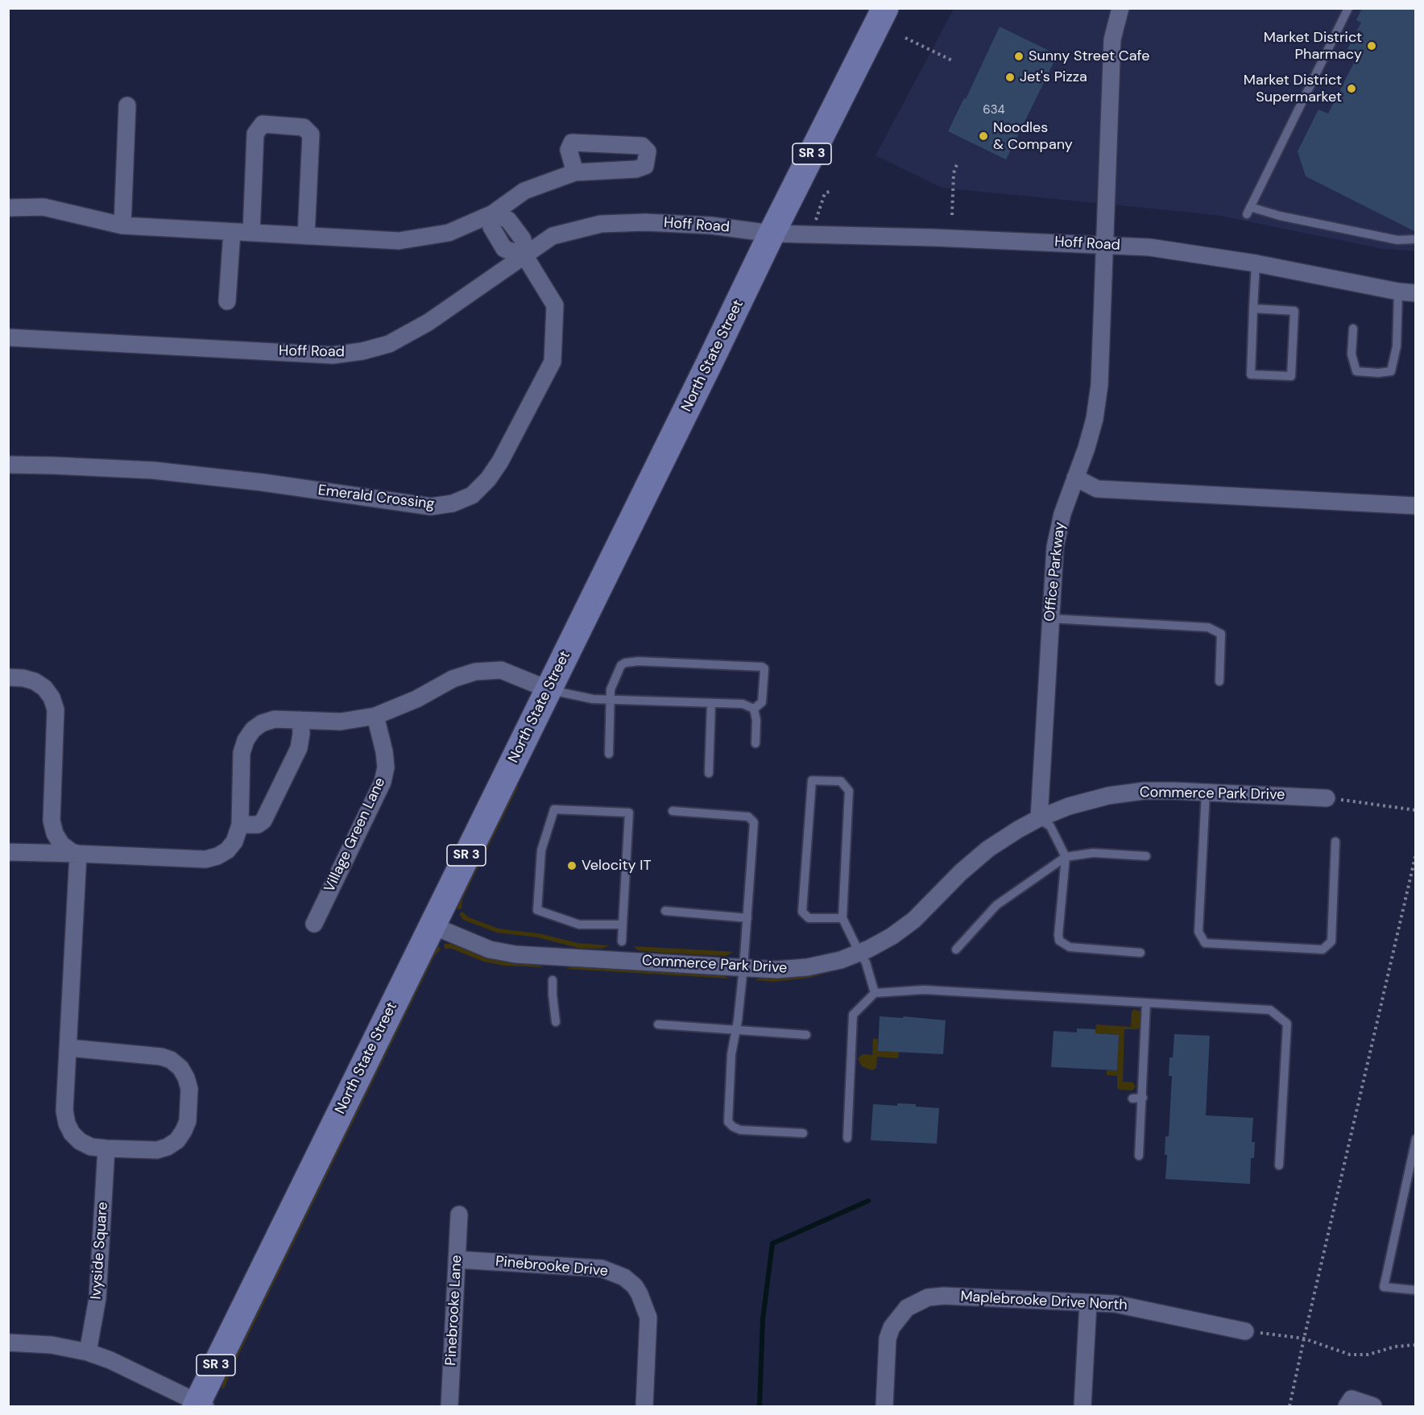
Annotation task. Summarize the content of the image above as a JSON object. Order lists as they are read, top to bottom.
{
  "streets": {
    "main road": ["SR 3", "North State Street"],
    "street": [
      "Hoff Road",
      "Emerald Crossing",
      "Office Parkway",
      "Commerce Park Drive",
      "Village Green Lane",
      "Ivyside Square",
      "Pinebrooke Drive",
      "Maplebrooke Drive North",
      "Pinebrooke Lane"
    ]
  },
  "crossings": [
    ["Hoff Road", "North State Street"],
    ["Hoff Road", "Emerald Crossing"],
    ["Hoff Road", "Office Parkway"],
    ["North State Street", "Commerce Park Drive"],
    ["Office Parkway", "Commerce Park Drive"],
    ["Pinebrooke Drive", "Pinebrooke Lane"]
  ],
  "places": [
    "Market District Pharmacy",
    "Sunny Street Cafe",
    "Jet's Pizza",
    "Market District Supermarket",
    "Noodles & Company",
    "Velocity IT"
  ],
  "house_numbers": ["634"]
}
